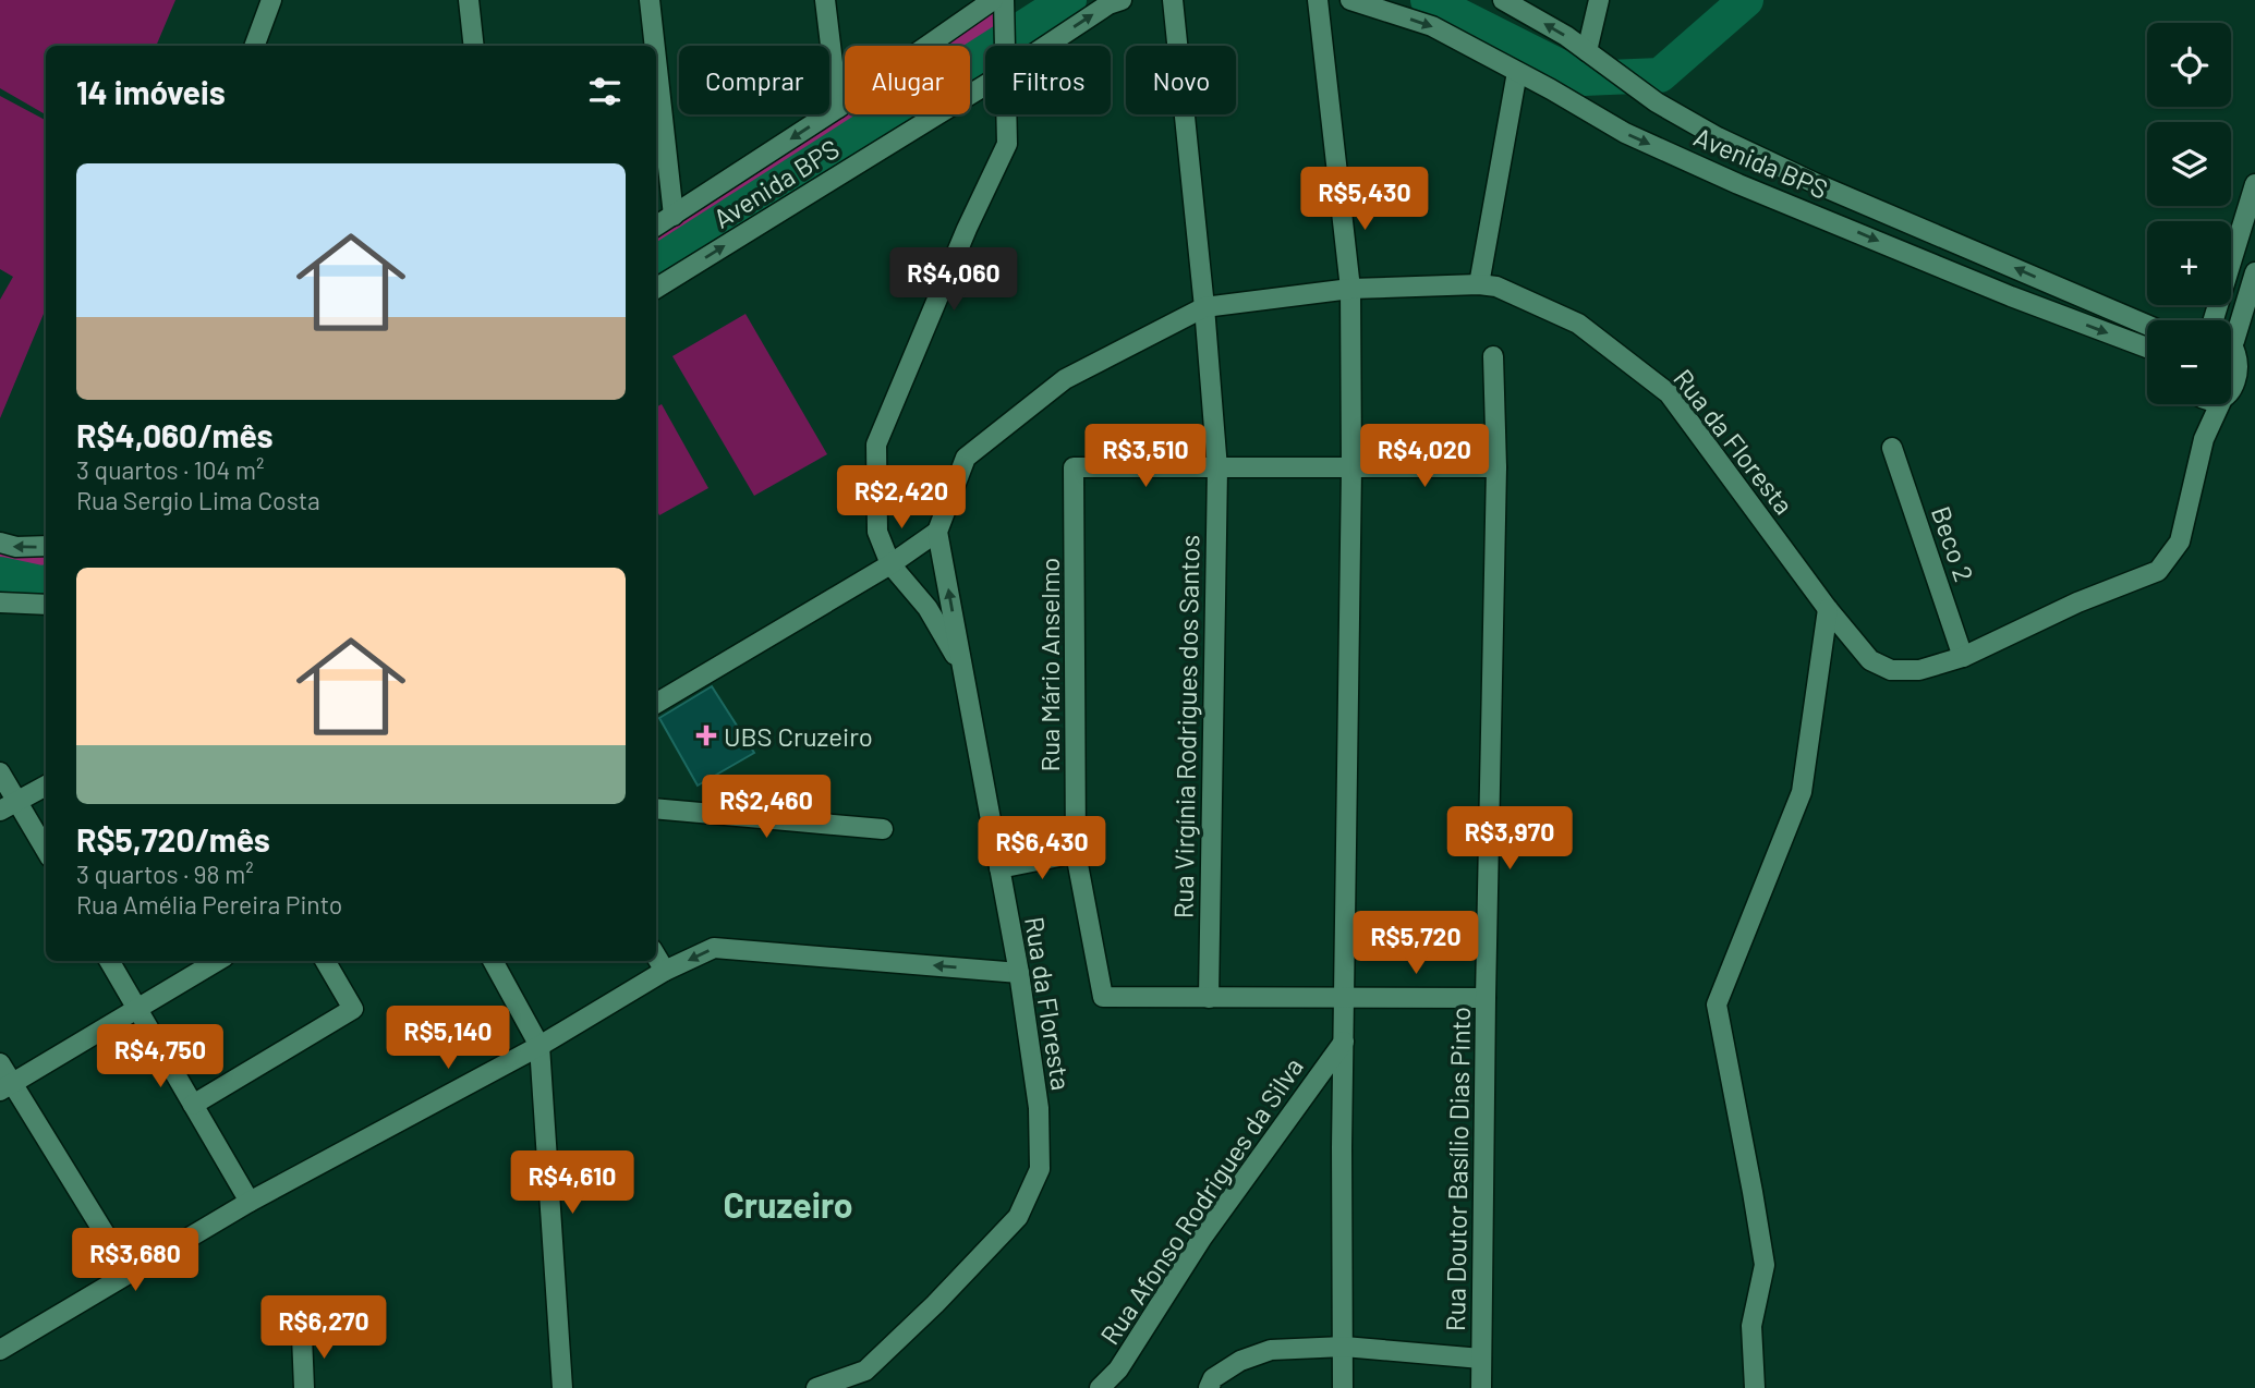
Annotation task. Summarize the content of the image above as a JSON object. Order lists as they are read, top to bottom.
{
  "streets": {
    "street": [
      "Avenida BPS",
      "Rua da Floresta",
      "Beco 2",
      "Rua Mário Anselmo",
      "Rua Virgínia Rodrigues dos Santos",
      "Rua Doutor Basílio Dias Pinto",
      "Rua Afonso Rodrigues da Silva"
    ]
  },
  "crossings": [
    ["Rua da Floresta", "Beco 2"],
    ["Rua da Floresta", "Rua Virgínia Rodrigues dos Santos"],
    ["Rua Mário Anselmo", "Rua Virgínia Rodrigues dos Santos"]
  ],
  "districts": ["Cruzeiro"],
  "places": {
    "health": ["UBS Cruzeiro"]
  },
  "page": {
    "map_buttons": ["+", "−"],
    "chip": [
      "Comprar",
      "Alugar",
      "Filtros",
      "Novo"
    ],
    "heading": "14 imóveis",
    "list": [
      {
        "name": "R$4,060/mês",
        "note": "3 quartos · 104 m² · Rua Sergio Lima Costa"
      },
      {
        "name": "R$5,720/mês",
        "note": "3 quartos · 98 m² · Rua Amélia Pereira Pinto"
      }
    ],
    "price": [
      "R$5,430",
      "R$4,060",
      "R$3,510",
      "R$4,020",
      "R$2,420",
      "R$2,460",
      "R$3,970",
      "R$6,430",
      "R$5,720",
      "R$5,140",
      "R$4,750",
      "R$4,610",
      "R$3,680",
      "R$6,270"
    ]
  }
}
